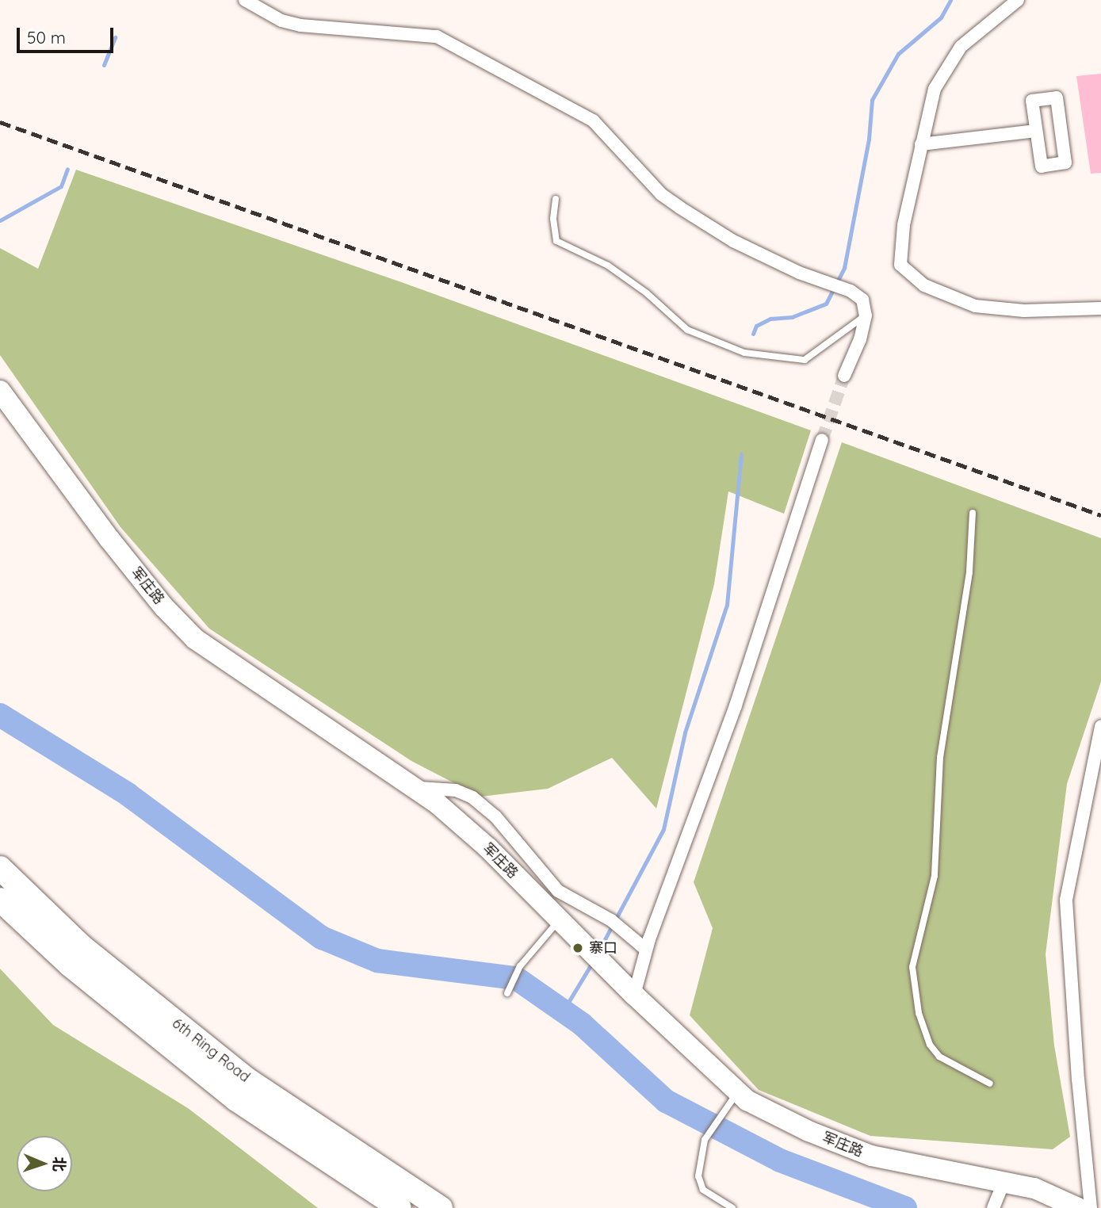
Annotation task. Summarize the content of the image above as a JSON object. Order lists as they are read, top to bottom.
{
  "streets": {
    "highway": ["6th Ring Road"],
    "main road": ["军庄路"]
  },
  "places": ["寨口"],
  "scale_bar": "50 m",
  "north": "right"
}
